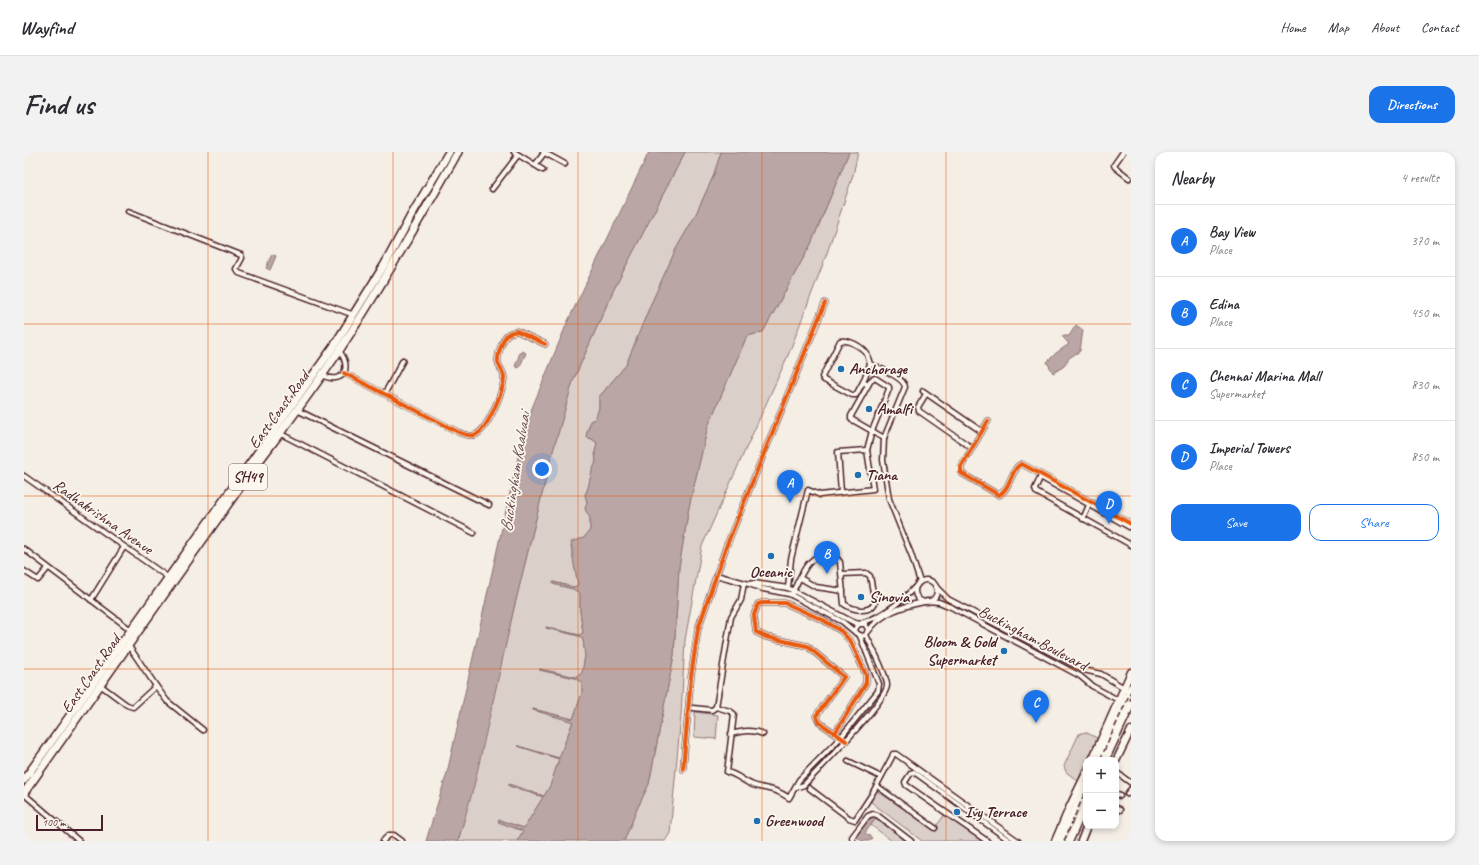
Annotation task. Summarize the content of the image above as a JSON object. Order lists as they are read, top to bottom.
{
  "streets": {
    "main road": ["East Coast Road", "SH49"],
    "street": ["Radhakrishna Avenue", "Buckingham Boulevard"]
  },
  "crossings": [
    ["East Coast Road", "Radhakrishna Avenue"]
  ],
  "water": ["Buckingham Kaalvaai"],
  "places": [
    "Anchorage",
    "Amalfi",
    "Tiana",
    "Oceanic",
    "Sinovia",
    "Bloom & Gold Supermarket",
    "Ivy Terrace",
    "Greenwood"
  ],
  "scale_bar": "100 m",
  "page": {
    "header": "Wayfind",
    "nav": [
      "Home",
      "Map",
      "About",
      "Contact"
    ],
    "buttons": [
      "Directions",
      ["Save", "Share"]
    ],
    "title": "Find us",
    "heading": ["Nearby", "4 results"],
    "list": [
      {
        "mark": "A",
        "name": "Bay View",
        "note": "Place",
        "value": "370 m"
      },
      {
        "mark": "B",
        "name": "Edina",
        "note": "Place",
        "value": "450 m"
      },
      {
        "mark": "C",
        "name": "Chennai Marina Mall",
        "note": "Supermarket",
        "value": "830 m"
      },
      {
        "mark": "D",
        "name": "Imperial Towers",
        "note": "Place",
        "value": "850 m"
      }
    ],
    "pins": [
      "A",
      "D",
      "B",
      "C"
    ],
    "map_buttons": ["+", "−"],
    "scale": "100 m"
  }
}
